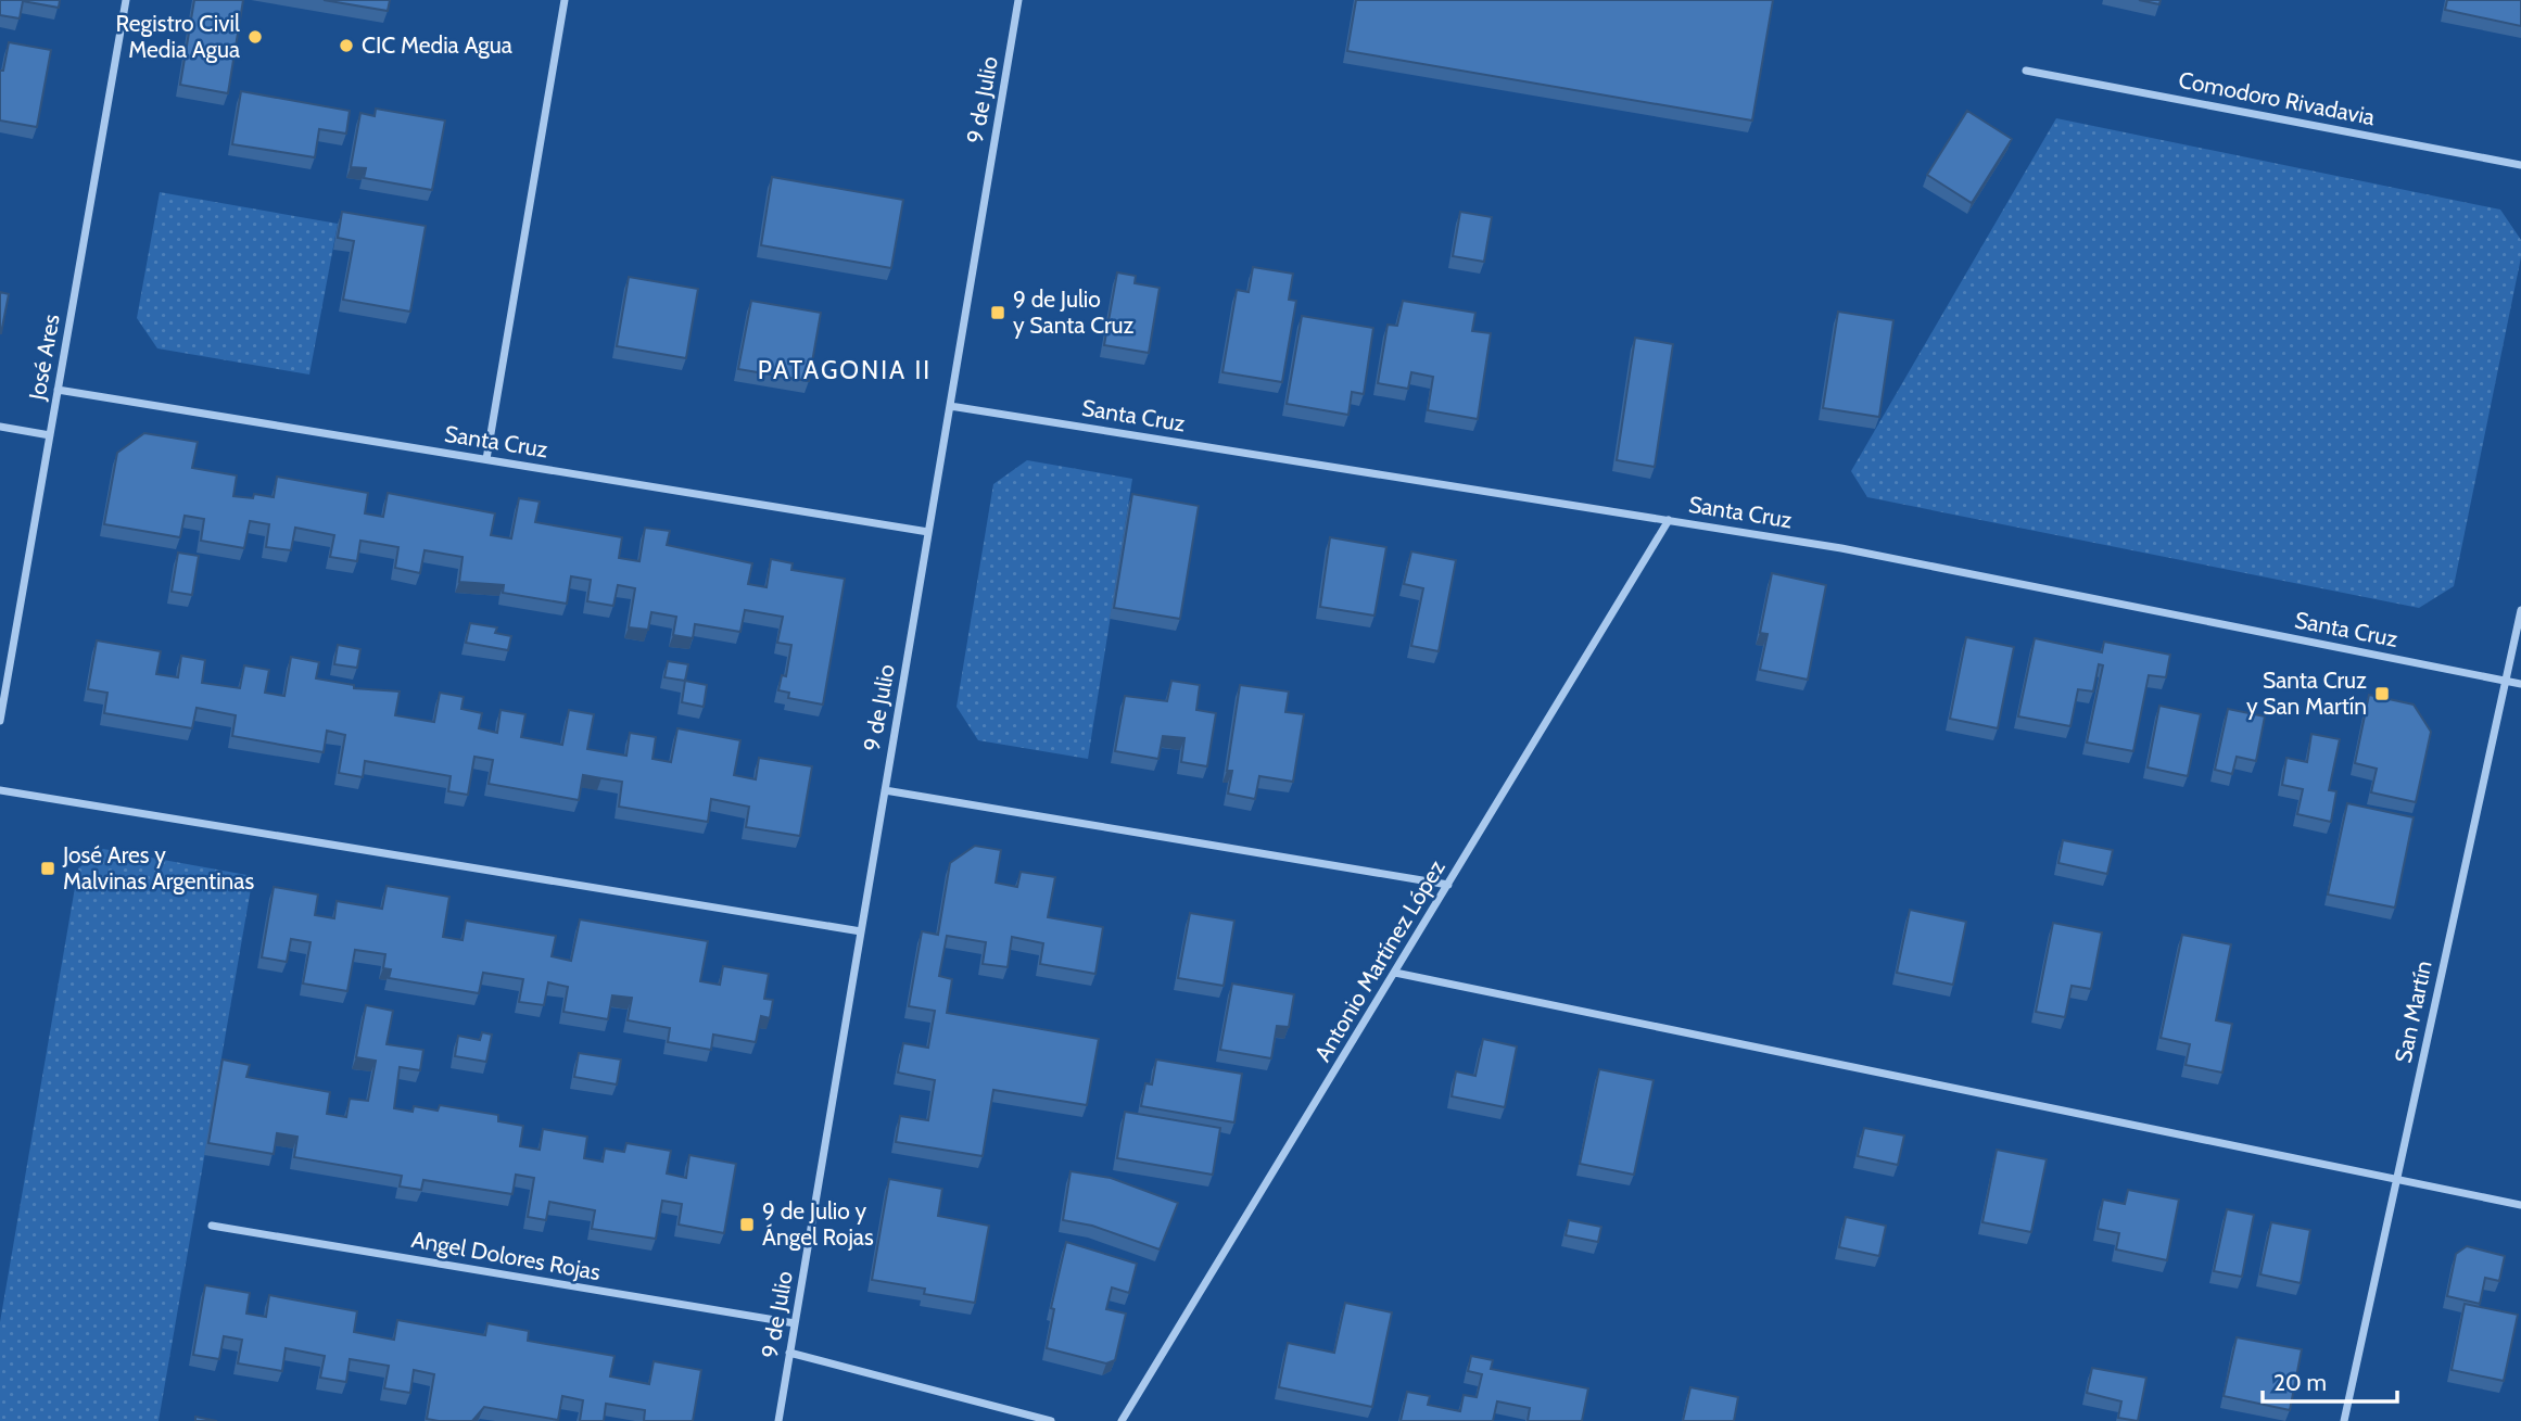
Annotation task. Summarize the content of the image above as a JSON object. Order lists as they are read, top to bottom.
{
  "streets": {
    "street": [
      "Comodoro Rivadavia",
      "9 de Julio",
      "José Ares",
      "Santa Cruz",
      "Antonio Martínez López",
      "San Martín",
      "Angel Dolores Rojas"
    ]
  },
  "crossings": [
    ["9 de Julio", "Santa Cruz"],
    ["9 de Julio", "Angel Dolores Rojas"],
    ["José Ares", "Santa Cruz"],
    ["Santa Cruz", "Antonio Martínez López"],
    ["Santa Cruz", "San Martín"]
  ],
  "districts": ["PATAGONIA II"],
  "places": {
    "other": ["Registro Civil Media Agua", "CIC Media Agua"],
    "transit": [
      "9 de Julio y Santa Cruz",
      "Santa Cruz y San Martín",
      "José Ares y Malvinas Argentinas",
      "9 de Julio y Ángel Rojas"
    ]
  },
  "scale_bar": "20 m"
}
